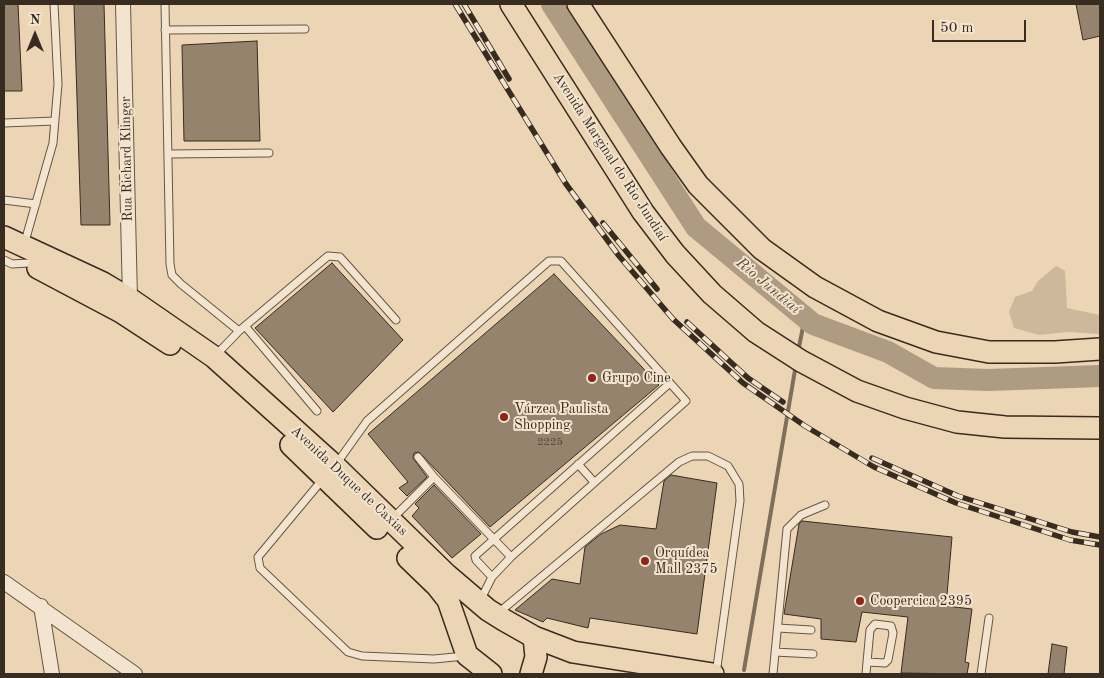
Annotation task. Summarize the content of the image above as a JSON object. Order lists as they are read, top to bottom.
{
  "streets": {
    "main road": ["Avenida Marginal do Rio Jundiaí", "Avenida Duque de Caxias"],
    "street": ["Rua Richard Klinger"]
  },
  "crossings": [
    ["Rua Richard Klinger", "Avenida Duque de Caxias"]
  ],
  "water": ["Rio Jundiaí"],
  "places": [
    "Grupo Cine",
    "Várzea Paulista Shopping",
    "Orquídea Mall 2375",
    "Coopercica 2395"
  ],
  "house_numbers": ["2225"],
  "scale_bar": "50 m",
  "north": "top"
}
